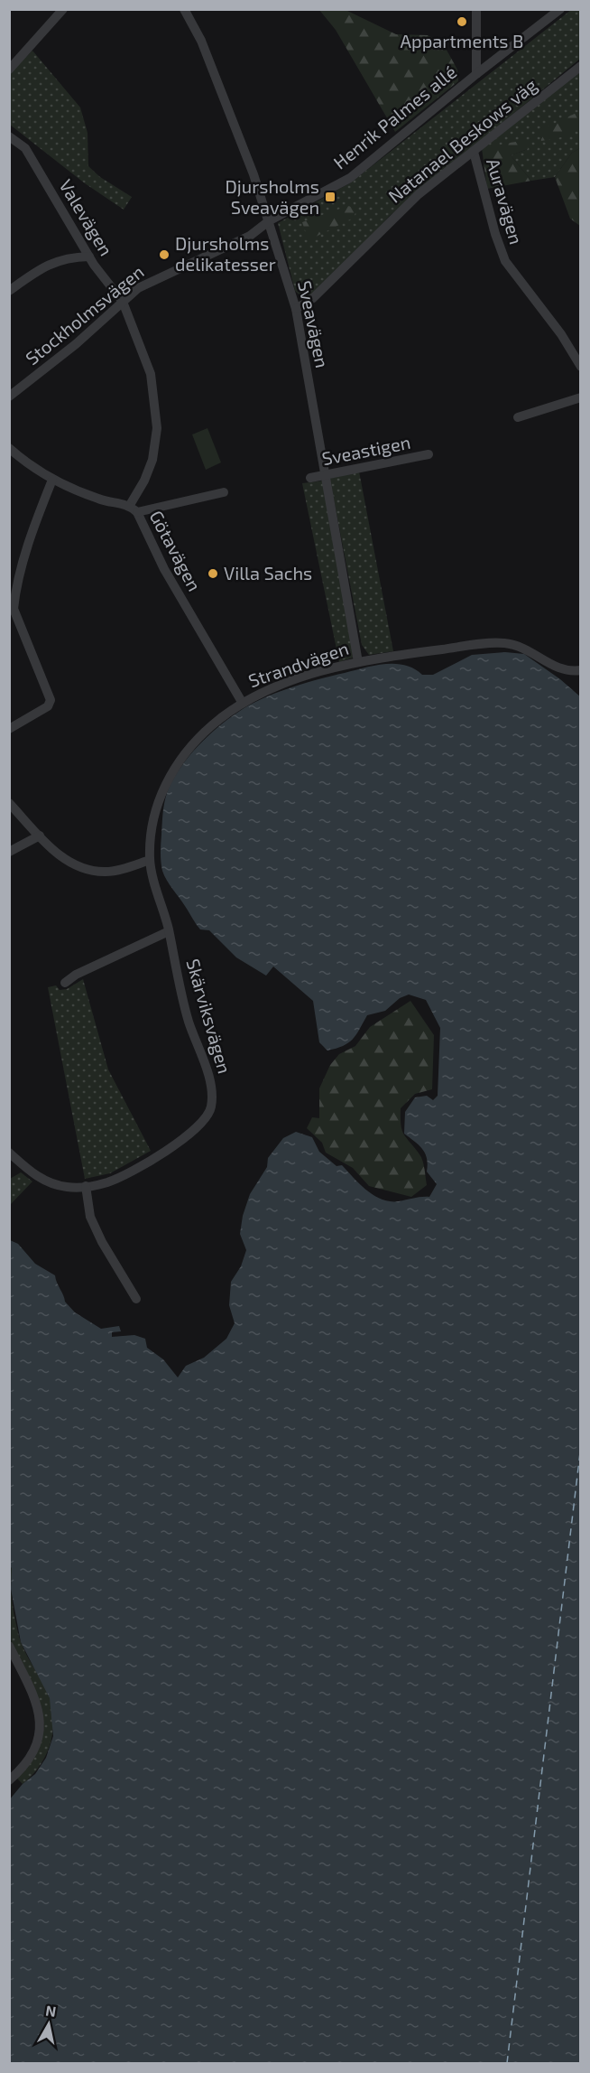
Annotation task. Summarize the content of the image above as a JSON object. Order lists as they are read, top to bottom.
{
  "streets": {
    "street": [
      "Henrik Palmes allé",
      "Natanael Beskows väg",
      "Auravägen",
      "Valevägen",
      "Stockholmsvägen",
      "Sveavägen",
      "Sveastigen",
      "Götavägen",
      "Strandvägen",
      "Skärviksvägen"
    ]
  },
  "crossings": [
    ["Henrik Palmes allé", "Stockholmsvägen"],
    ["Henrik Palmes allé", "Sveavägen"],
    ["Natanael Beskows väg", "Auravägen"],
    ["Natanael Beskows väg", "Sveavägen"],
    ["Valevägen", "Stockholmsvägen"],
    ["Valevägen", "Götavägen"],
    ["Stockholmsvägen", "Sveavägen"],
    ["Sveavägen", "Sveastigen"],
    ["Sveavägen", "Strandvägen"],
    ["Götavägen", "Strandvägen"],
    ["Strandvägen", "Skärviksvägen"]
  ],
  "places": {
    "other": ["Appartments B", "Djursholms delikatesser", "Villa Sachs"],
    "transit": ["Djursholms Sveavägen"]
  },
  "north": "top"
}
